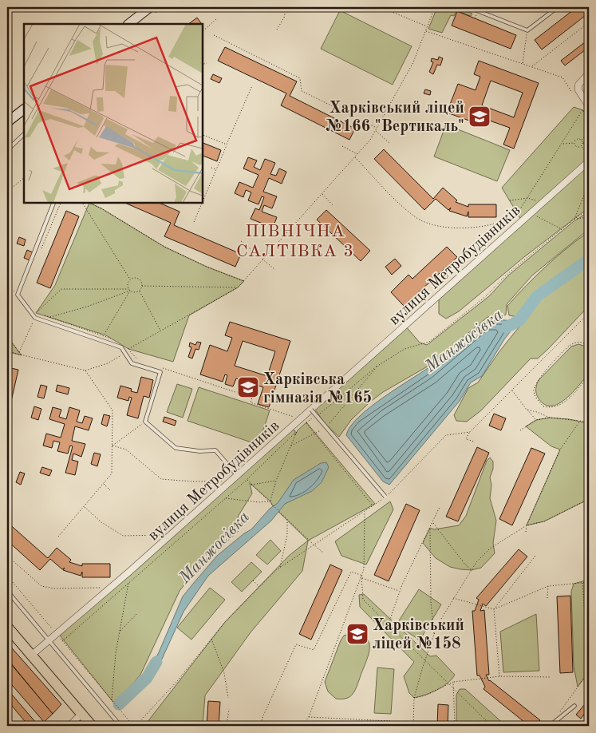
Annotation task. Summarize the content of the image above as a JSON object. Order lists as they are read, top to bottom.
{
  "streets": {
    "street": ["вулиця Метробудівників"]
  },
  "districts": ["ПІВНІЧНА САЛТІВКА 3"],
  "water": ["Манжосівка"],
  "places": {
    "school or university": ["Харківський ліцей №166 \"Вертикаль\"", "Харківська гімназія №165", "Харківський ліцей №158"]
  }
}
